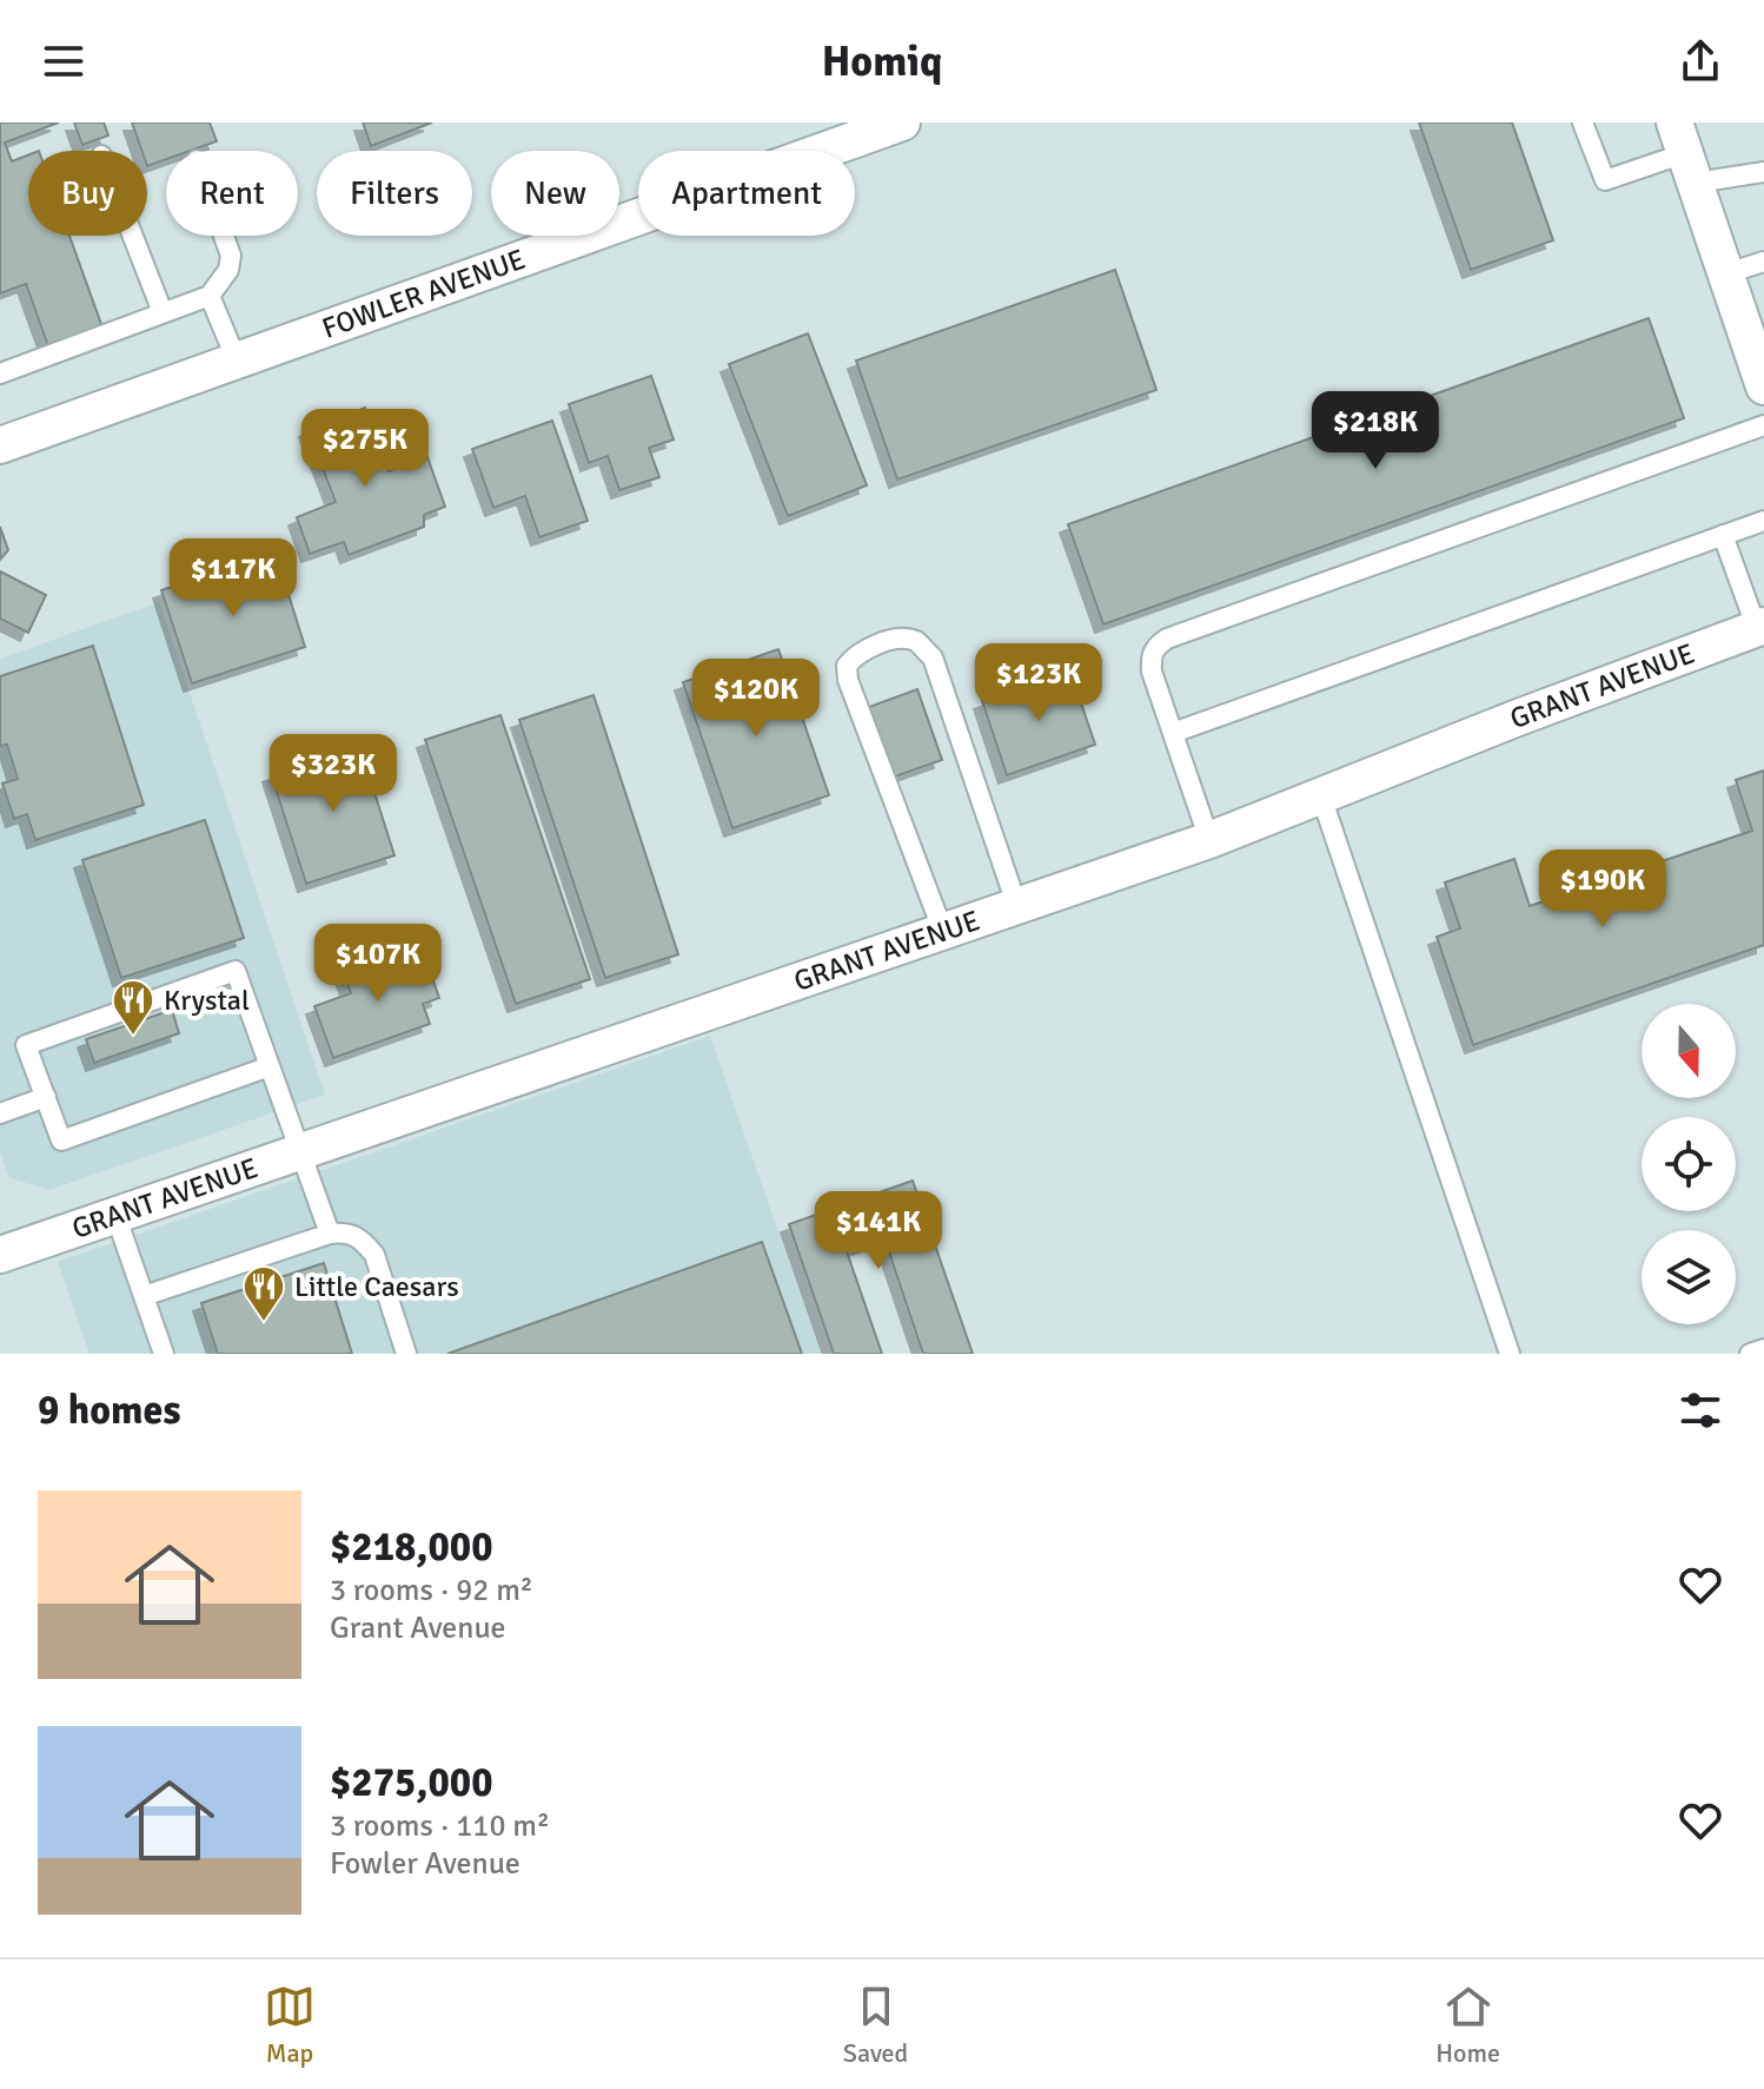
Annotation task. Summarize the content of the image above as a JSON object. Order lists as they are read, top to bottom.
{
  "streets": {
    "street": ["FOWLER AVENUE", "GRANT AVENUE"]
  },
  "places": {
    "restaurant": ["Krystal", "Little Caesars"]
  },
  "north": "bottom",
  "page": {
    "header": "Homiq",
    "chip": [
      "Buy",
      "Rent",
      "Filters",
      "New",
      "Apartment"
    ],
    "price": [
      "$218K",
      "$275K",
      "$117K",
      "$123K",
      "$120K",
      "$323K",
      "$190K",
      "$107K",
      "$141K"
    ],
    "heading": "9 homes",
    "list": [
      {
        "name": "$218,000",
        "note": "3 rooms · 92 m² · Grant Avenue"
      },
      {
        "name": "$275,000",
        "note": "3 rooms · 110 m² · Fowler Avenue"
      }
    ],
    "tabs": ["Map", "Saved", "Home"]
  }
}
